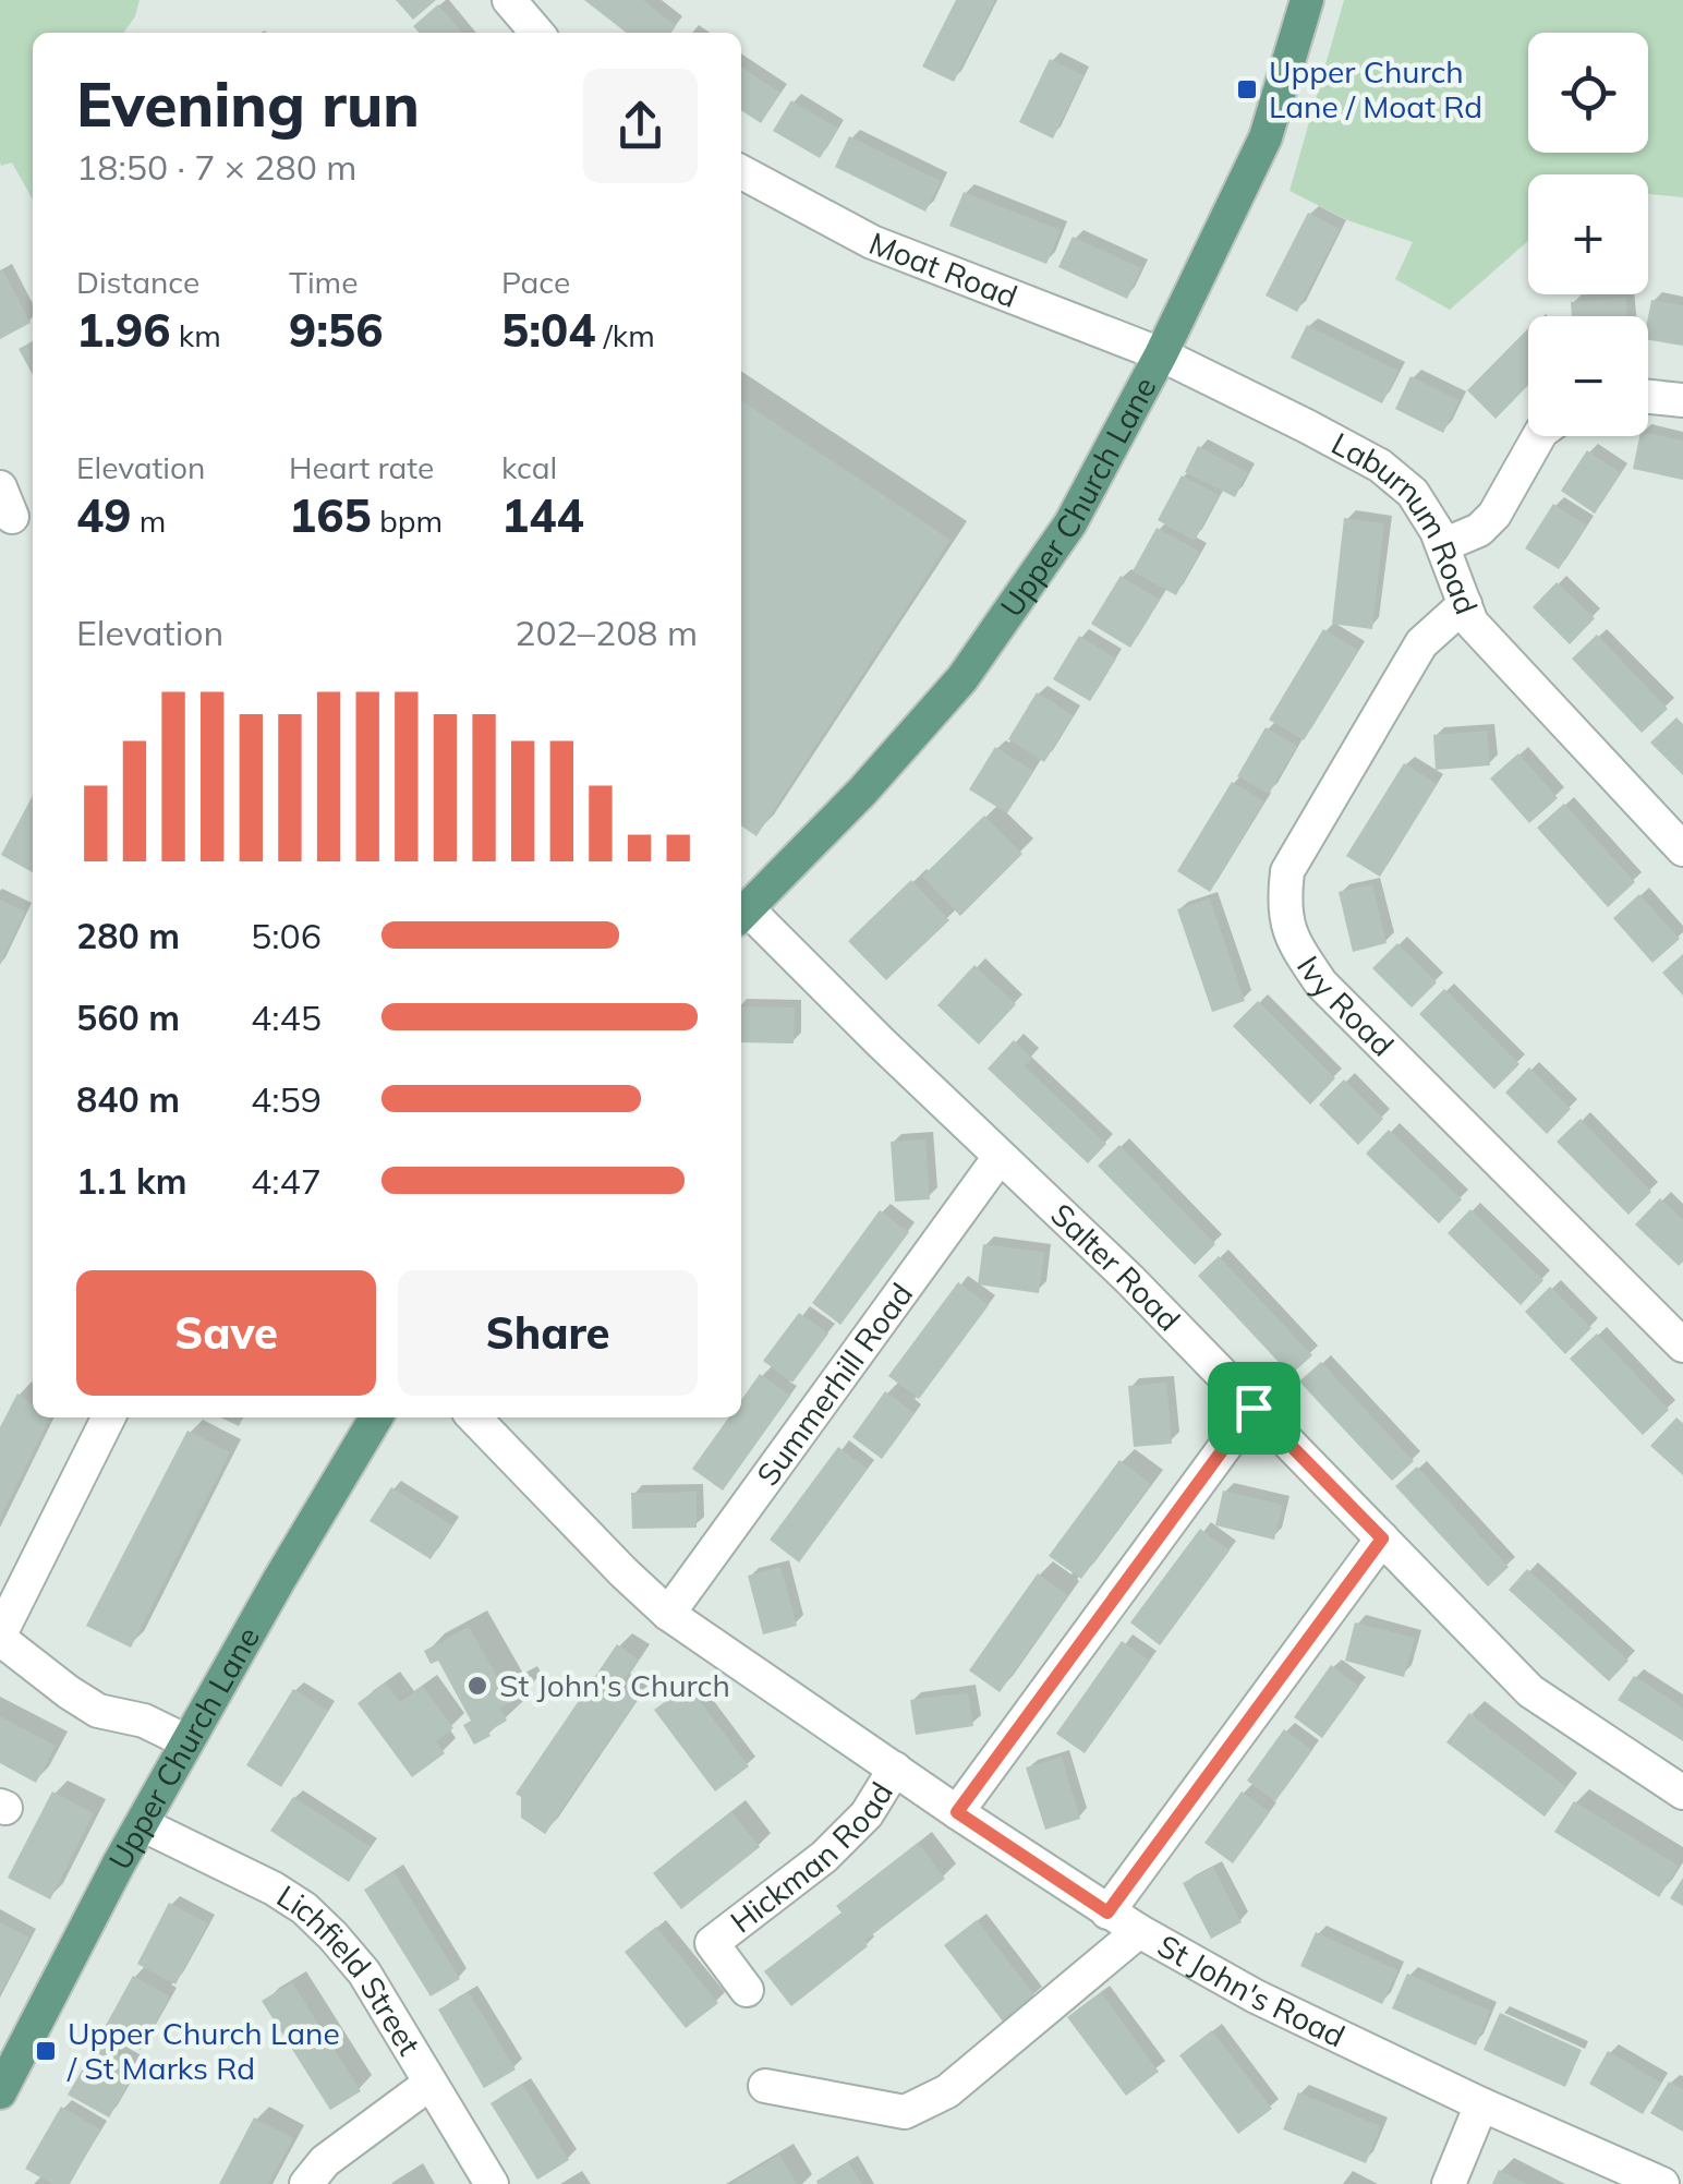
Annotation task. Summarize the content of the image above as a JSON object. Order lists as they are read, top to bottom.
{
  "streets": {
    "main road": ["Upper Church Lane"],
    "street": [
      "Moat Road",
      "Laburnum Road",
      "Ivy Road",
      "Salter Road",
      "Summerhill Road",
      "Hickman Road",
      "Lichfield Street",
      "St John's Road"
    ]
  },
  "crossings": [
    ["Moat Road", "Upper Church Lane"],
    ["Moat Road", "Laburnum Road"],
    ["Upper Church Lane", "Laburnum Road"],
    ["Upper Church Lane", "Salter Road"],
    ["Upper Church Lane", "Lichfield Street"],
    ["Laburnum Road", "Ivy Road"],
    ["Salter Road", "Summerhill Road"],
    ["Summerhill Road", "St John's Road"],
    ["Hickman Road", "St John's Road"]
  ],
  "places": {
    "transit": ["Upper Church Lane / Moat Rd", "Upper Church Lane / St Marks Rd"],
    "other": ["St John's Church"]
  },
  "page": {
    "map_buttons": ["+", "−"],
    "heading": ["Evening run", "18:50 · 7 × 280 m"],
    "stats": [
      ["Distance", "1.96 km"],
      ["Time", "9:56"],
      ["Pace", "5:04 /km"],
      ["Elevation", "49 m"],
      ["Heart rate", "165 bpm"],
      ["kcal", "144"]
    ],
    "chart": ["Elevation", "202–208 m"],
    "list": [
      {
        "name": "280 m",
        "note": "5:06"
      },
      {
        "name": "560 m",
        "note": "4:45"
      },
      {
        "name": "840 m",
        "note": "4:59"
      },
      {
        "name": "1.1 km",
        "note": "4:47"
      }
    ],
    "buttons": ["Save", "Share"]
  }
}
